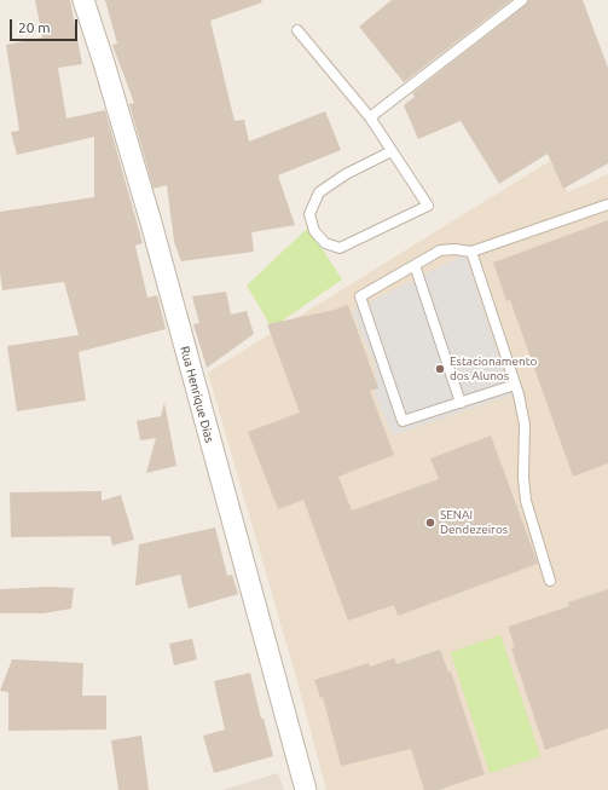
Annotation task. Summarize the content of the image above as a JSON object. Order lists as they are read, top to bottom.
{
  "streets": {
    "street": ["Rua Henrique Dias"]
  },
  "places": ["Estacionamento dos Alunos", "SENAI Dendezeiros"],
  "scale_bar": "20 m"
}
